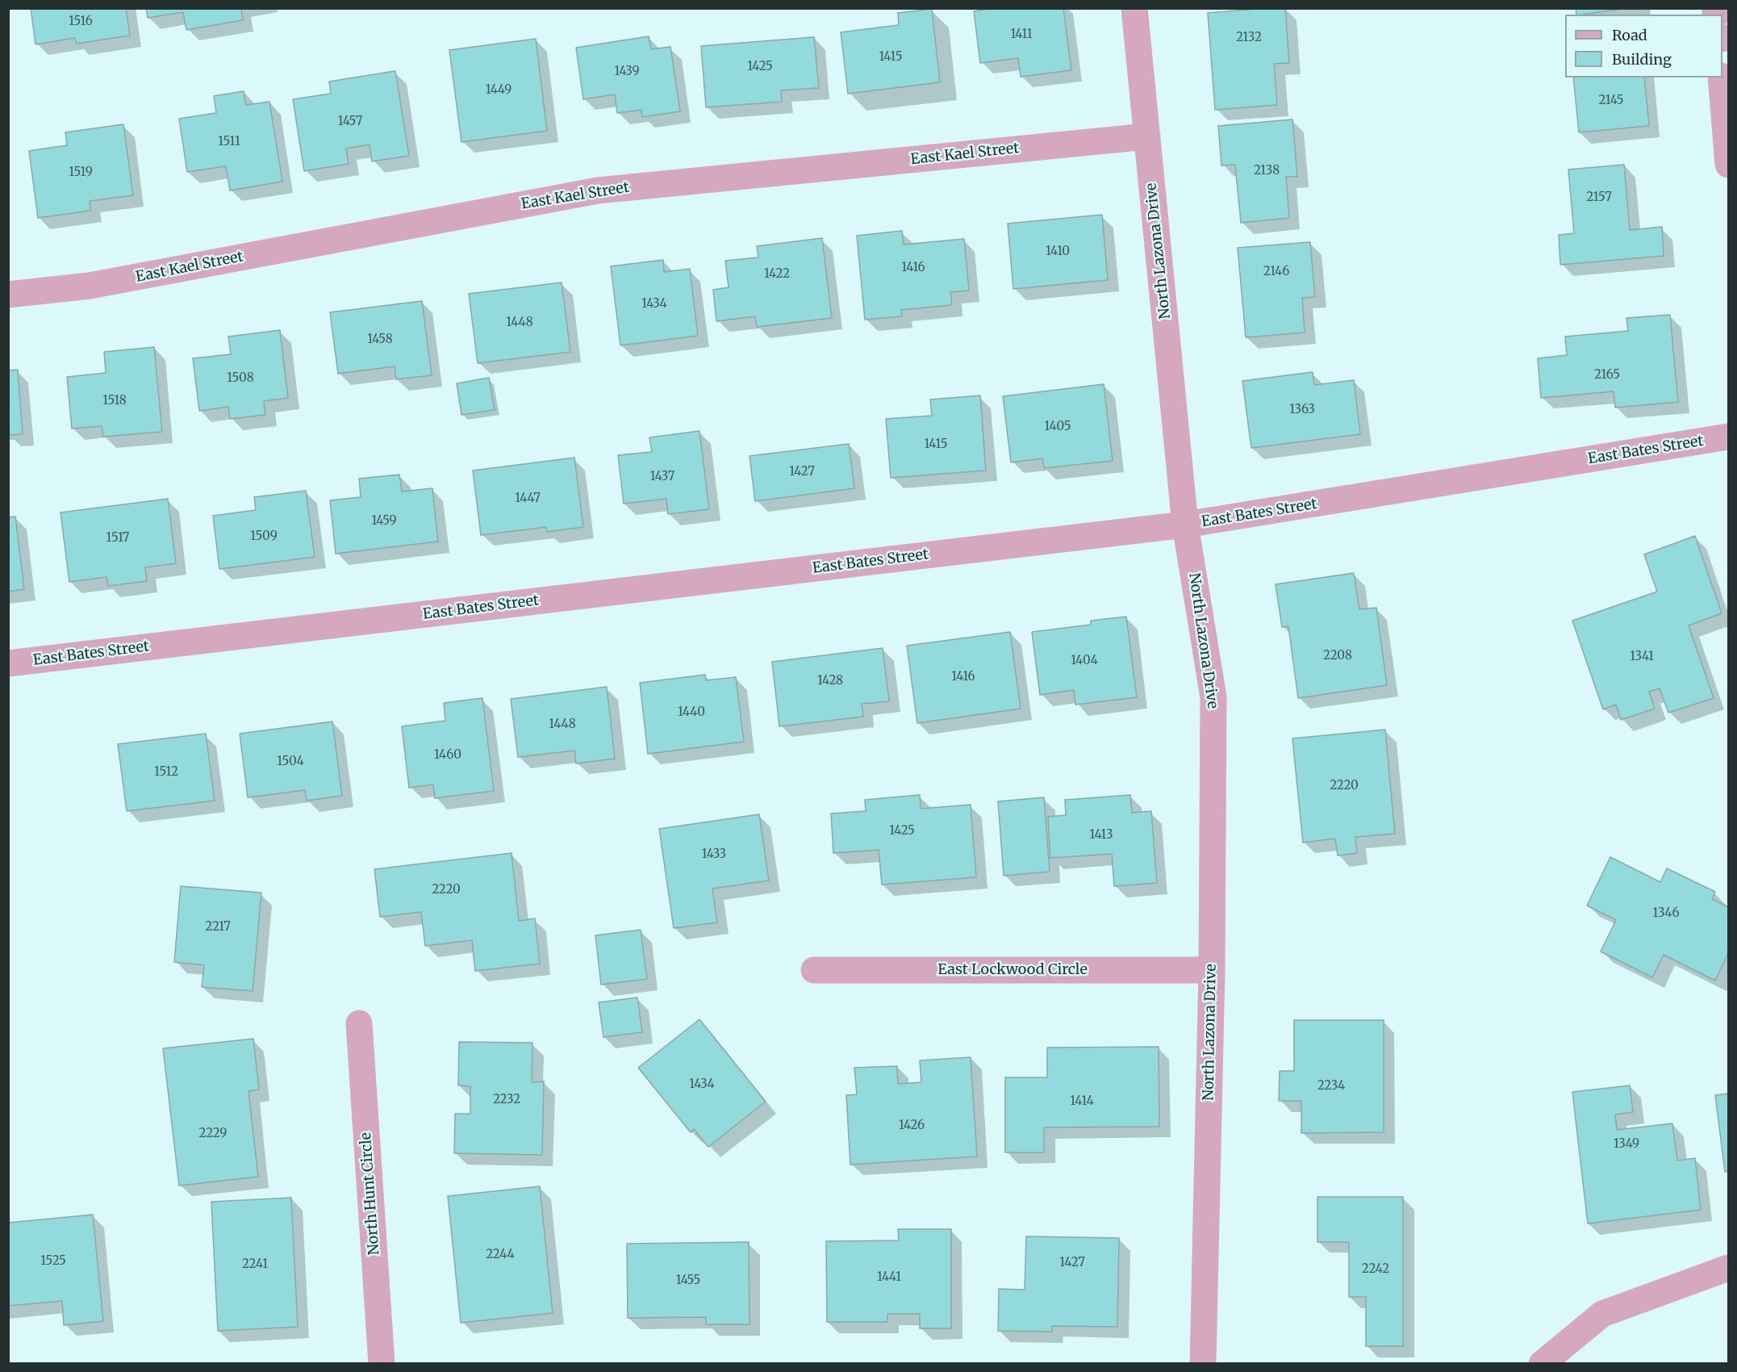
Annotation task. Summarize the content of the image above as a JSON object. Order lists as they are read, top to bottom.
{
  "streets": {
    "street": [
      "East Kael Street",
      "North Lazona Drive",
      "East Bates Street",
      "East Lockwood Circle",
      "North Hunt Circle"
    ]
  },
  "crossings": [
    ["East Kael Street", "North Lazona Drive"],
    ["North Lazona Drive", "East Bates Street"],
    ["North Lazona Drive", "East Lockwood Circle"]
  ],
  "house_numbers": [
    "1516",
    "1411",
    "2132",
    "1415",
    "1425",
    "1439",
    "1449",
    "2145",
    "1457",
    "1511",
    "2138",
    "1519",
    "2157",
    "1410",
    "1416",
    "2146",
    "1422",
    "1434",
    "1448",
    "1458",
    "2165",
    "1508",
    "1518",
    "1363",
    "1405",
    "1415",
    "1427",
    "1437",
    "1447",
    "1459",
    "1509",
    "1517",
    "2208",
    "1341",
    "1404",
    "1416",
    "1428",
    "1440",
    "1448",
    "1460",
    "1504",
    "1512",
    "2220",
    "1425",
    "1413",
    "1433",
    "2220",
    "1346",
    "2217",
    "1434",
    "2234",
    "2232",
    "1414",
    "1426",
    "2229",
    "1349",
    "2244",
    "1525",
    "1427",
    "2241",
    "2242",
    "1441",
    "1455"
  ],
  "legend": ["Road", "Building"]
}
